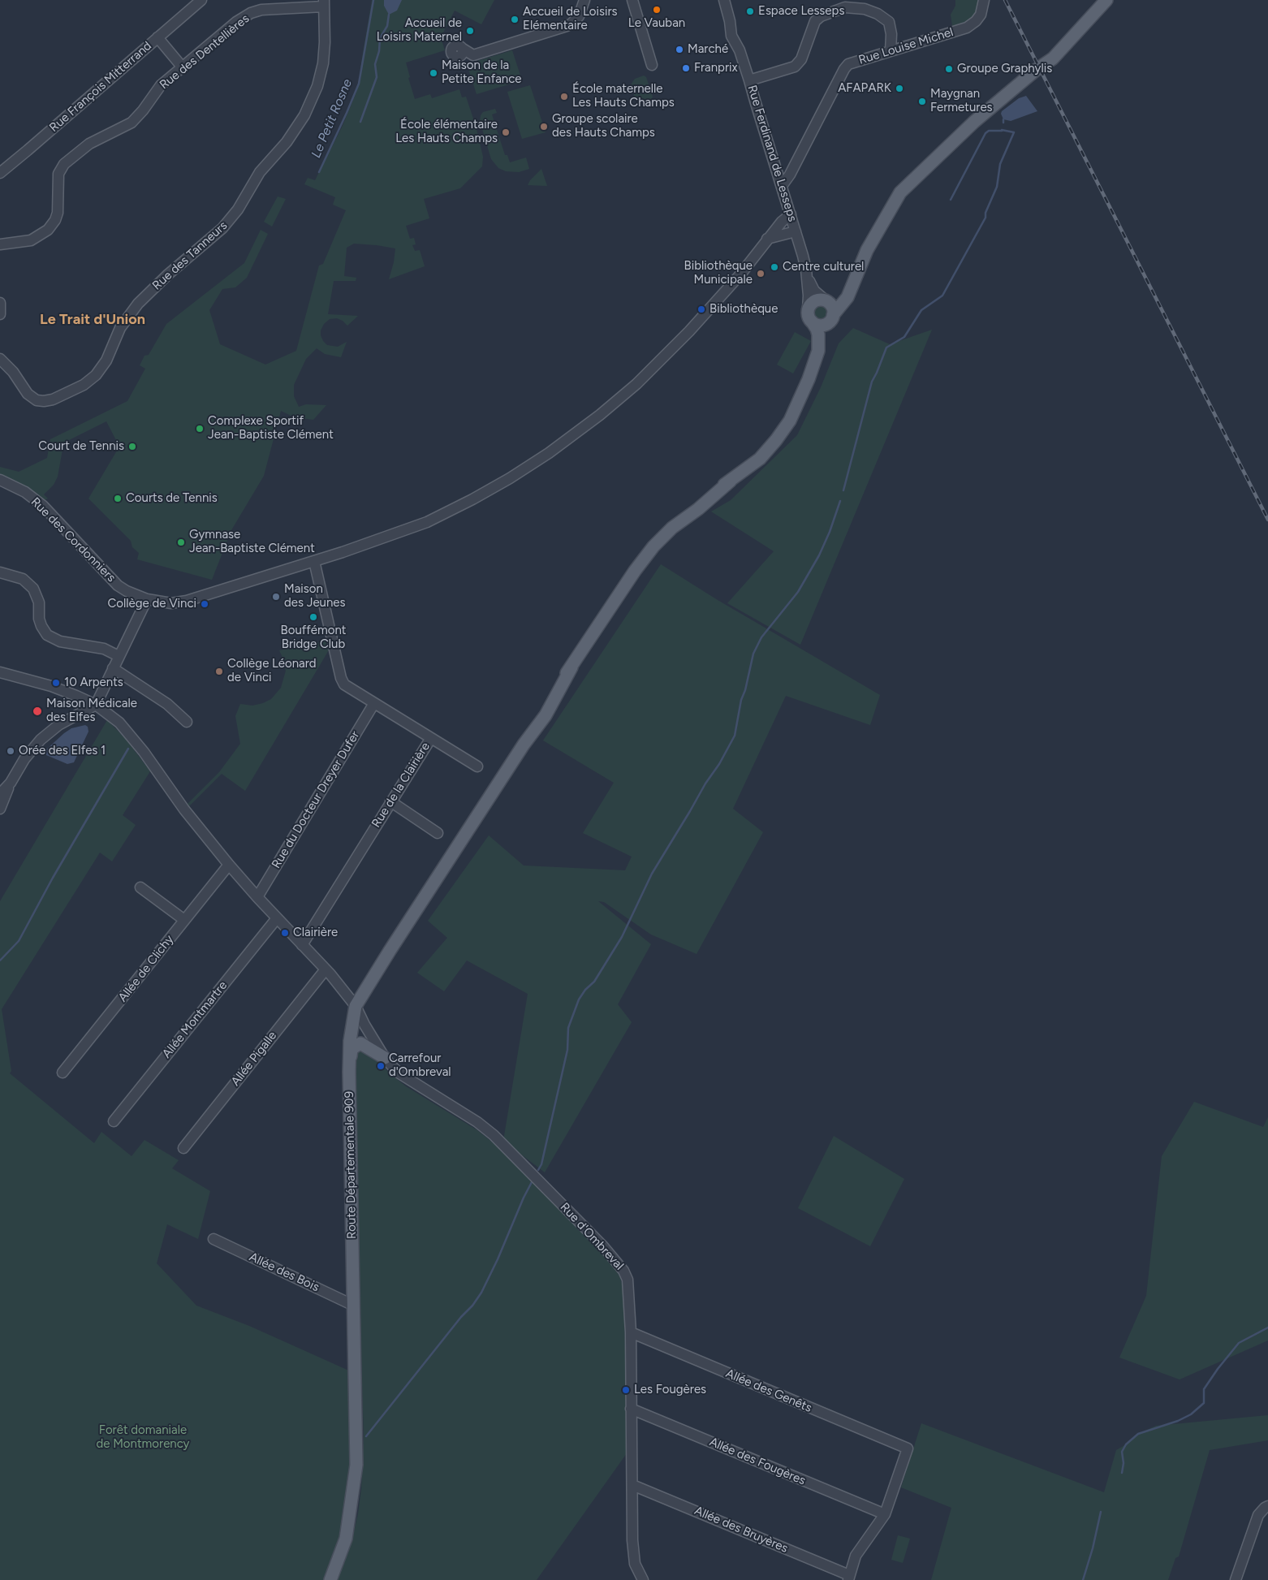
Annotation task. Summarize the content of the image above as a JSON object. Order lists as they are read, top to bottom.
{
  "streets": {
    "main road": ["Route Départementale 909"],
    "street": [
      "Rue Louise Michel",
      "Rue des Dentellières",
      "Rue François Mitterrand",
      "Rue Ferdinand de Lesseps",
      "Rue des Tanneurs",
      "Rue des Cordonniers",
      "Rue de la Clairière",
      "Rue du Docteur Dreyer Dufer",
      "Allée de Clichy",
      "Allée Montmartre",
      "Allée Pigalle",
      "Rue d'Ombreval",
      "Allée des Bois",
      "Allée des Genêts",
      "Allée des Fougères",
      "Allée des Bruyères"
    ]
  },
  "crossings": [
    ["Rue Louise Michel", "Rue Ferdinand de Lesseps"],
    ["Rue des Dentellières", "Rue des Tanneurs"],
    ["Rue Ferdinand de Lesseps", "Rue des Cordonniers"],
    ["Rue des Cordonniers", "Rue de la Clairière"],
    ["Rue de la Clairière", "Rue du Docteur Dreyer Dufer"],
    ["Rue de la Clairière", "Rue d'Ombreval"],
    ["Rue du Docteur Dreyer Dufer", "Rue d'Ombreval"],
    ["Allée de Clichy", "Rue d'Ombreval"],
    ["Allée Montmartre", "Rue d'Ombreval"],
    ["Allée Pigalle", "Rue d'Ombreval"],
    ["Route Départementale 909", "Rue d'Ombreval"],
    ["Route Départementale 909", "Allée des Bois"],
    ["Rue d'Ombreval", "Allée des Genêts"],
    ["Rue d'Ombreval", "Allée des Fougères"],
    ["Rue d'Ombreval", "Allée des Bruyères"],
    ["Allée des Genêts", "Allée des Fougères"]
  ],
  "districts": ["Le Trait d'Union"],
  "water": ["Le Petit Rosne"],
  "parks": ["Forêt domaniale de Montmorency"],
  "places": [
    "Le Vauban",
    "Espace Lesseps",
    "Accueil de Loisirs Elémentaire",
    "Accueil de Loisirs Maternel",
    "Marché",
    "Franprix",
    "Groupe Graphylis",
    "Maison de la Petite Enfance",
    "AFAPARK",
    "École maternelle Les Hauts Champs",
    "Maygnan Fermetures",
    "Groupe scolaire des Hauts Champs",
    "École élémentaire Les Hauts Champs",
    "Centre culturel",
    "Bibliothèque Municipale",
    "Bibliothèque",
    "Complexe Sportif Jean-Baptiste Clément",
    "Court de Tennis",
    "Courts de Tennis",
    "Gymnase Jean-Baptiste Clément",
    "Maison des Jeunes",
    "Collège de Vinci",
    "Bouffémont Bridge Club",
    "Collège Léonard de Vinci",
    "10 Arpents",
    "Maison Médicale des Elfes",
    "Orée des Elfes 1",
    "Clairière",
    "Carrefour d'Ombreval",
    "Les Fougères"
  ]
}
